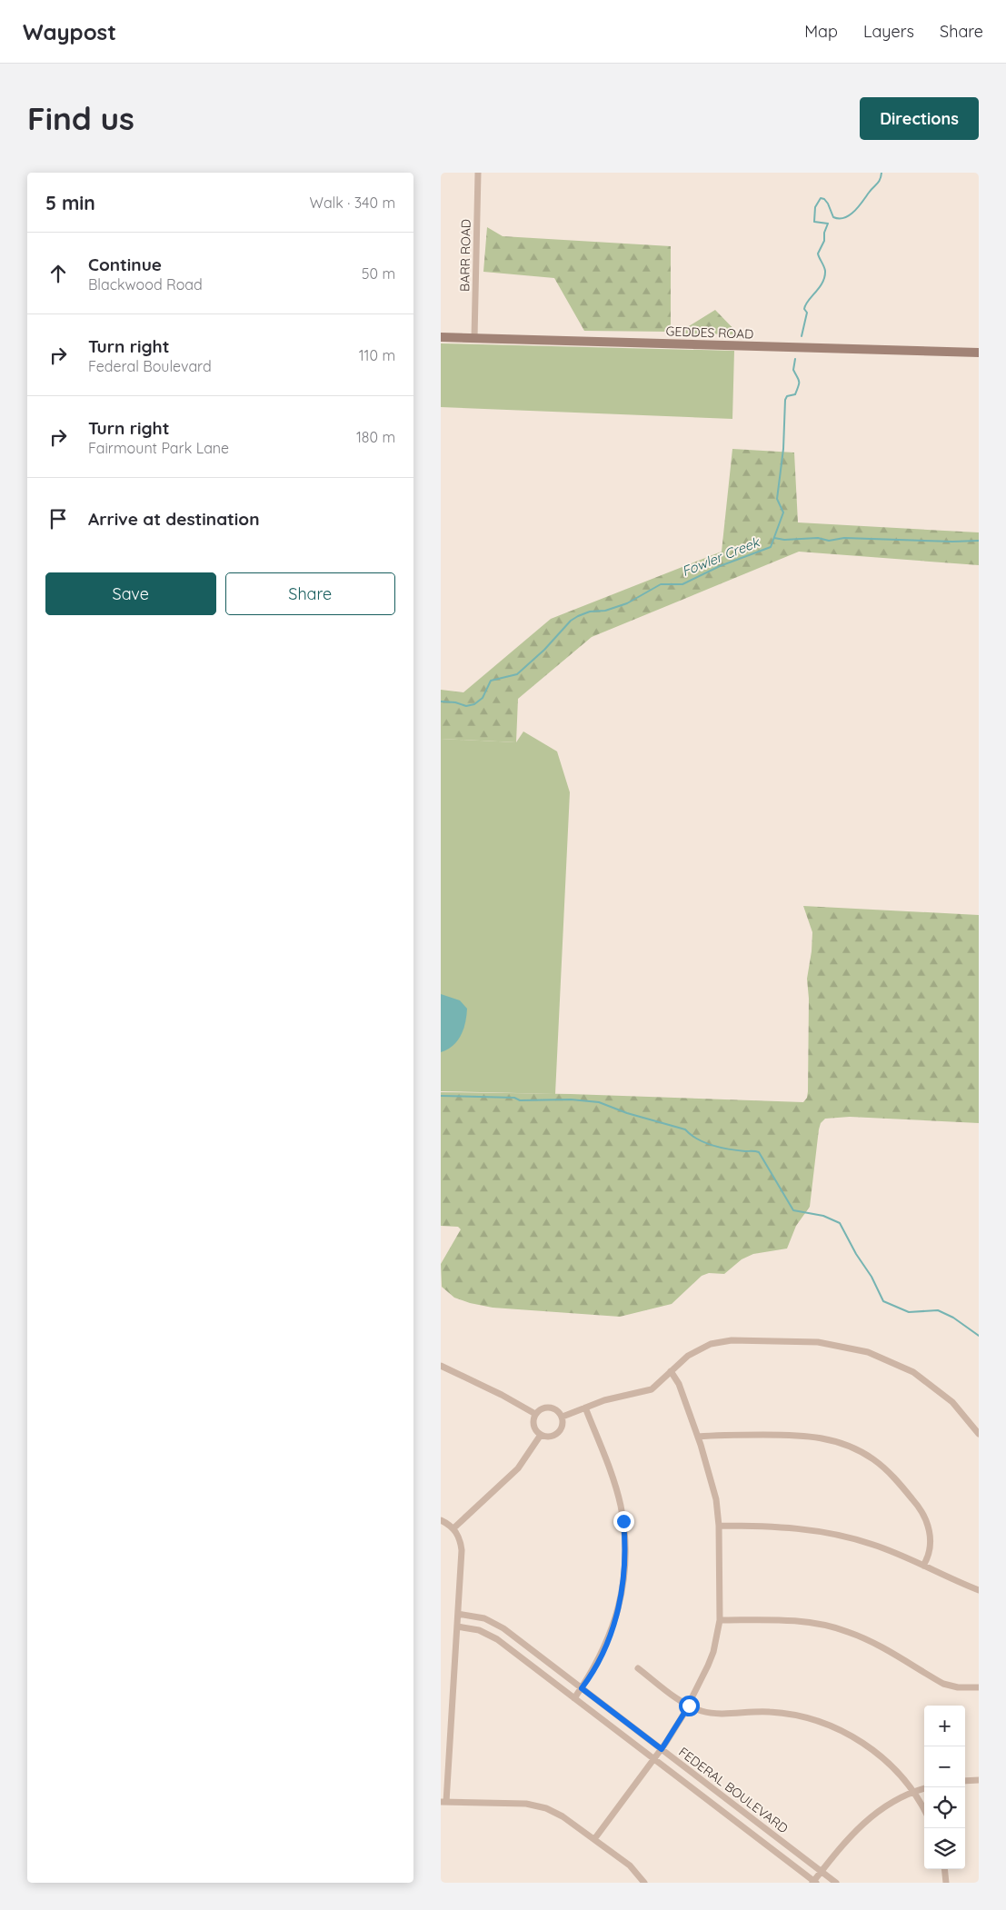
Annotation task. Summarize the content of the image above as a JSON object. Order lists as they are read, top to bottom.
{
  "streets": {
    "main road": ["GEDDES ROAD"],
    "street": ["BARR ROAD", "FEDERAL BOULEVARD"]
  },
  "crossings": [
    ["BARR ROAD", "GEDDES ROAD"]
  ],
  "water": ["Fowler Creek"],
  "page": {
    "header": "Waypost",
    "nav": ["Map", "Layers", "Share"],
    "buttons": [
      "Directions",
      ["Save", "Share"]
    ],
    "title": "Find us",
    "heading": ["5 min", "Walk · 340 m"],
    "list": [
      ["Continue", "Blackwood Road", "50 m"],
      ["Turn right", "Federal Boulevard", "110 m"],
      ["Turn right", "Fairmount Park Lane", "180 m"],
      "Arrive at destination"
    ],
    "map_buttons": ["+", "−"]
  }
}
